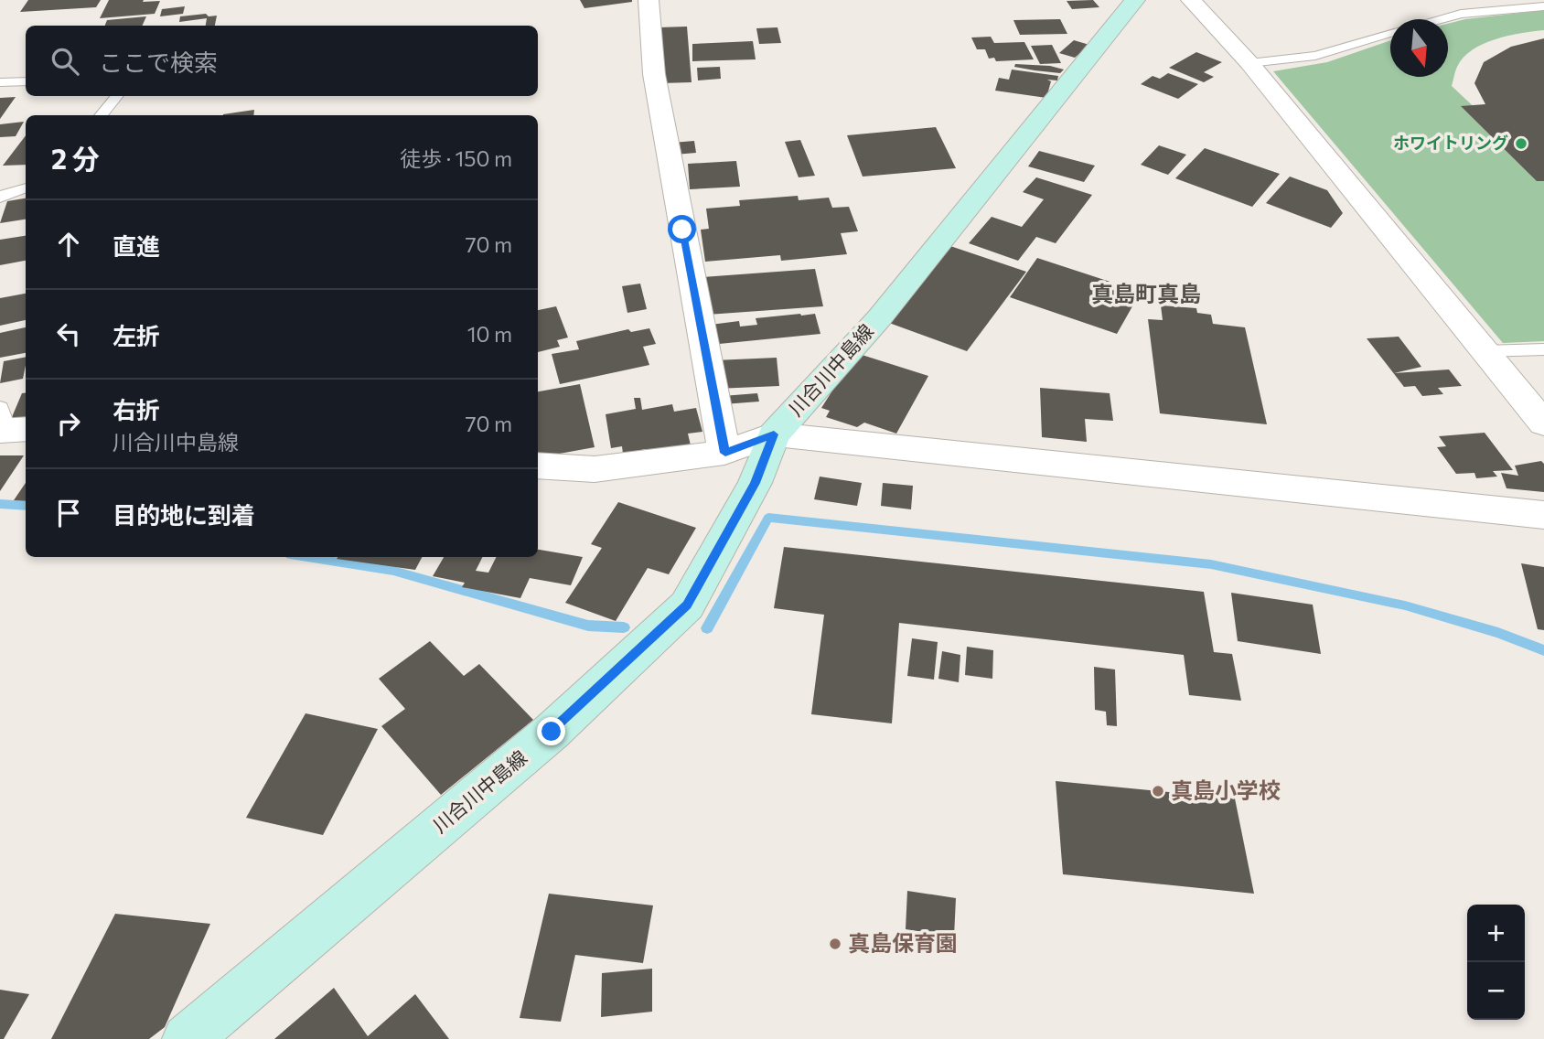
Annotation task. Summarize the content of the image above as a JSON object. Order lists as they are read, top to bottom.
{
  "streets": {
    "main road": ["川合川中島線"]
  },
  "districts": ["真島町真島"],
  "places": ["ホワイトリング", "真島小学校", "真島保育園"],
  "north": "bottom",
  "page": {
    "search": "ここで検索",
    "heading": ["2 分", "徒歩 · 150 m"],
    "list": [
      ["直進", "70 m"],
      ["左折", "10 m"],
      ["右折", "川合川中島線", "70 m"],
      "目的地に到着"
    ],
    "map_buttons": ["+", "−"]
  }
}
